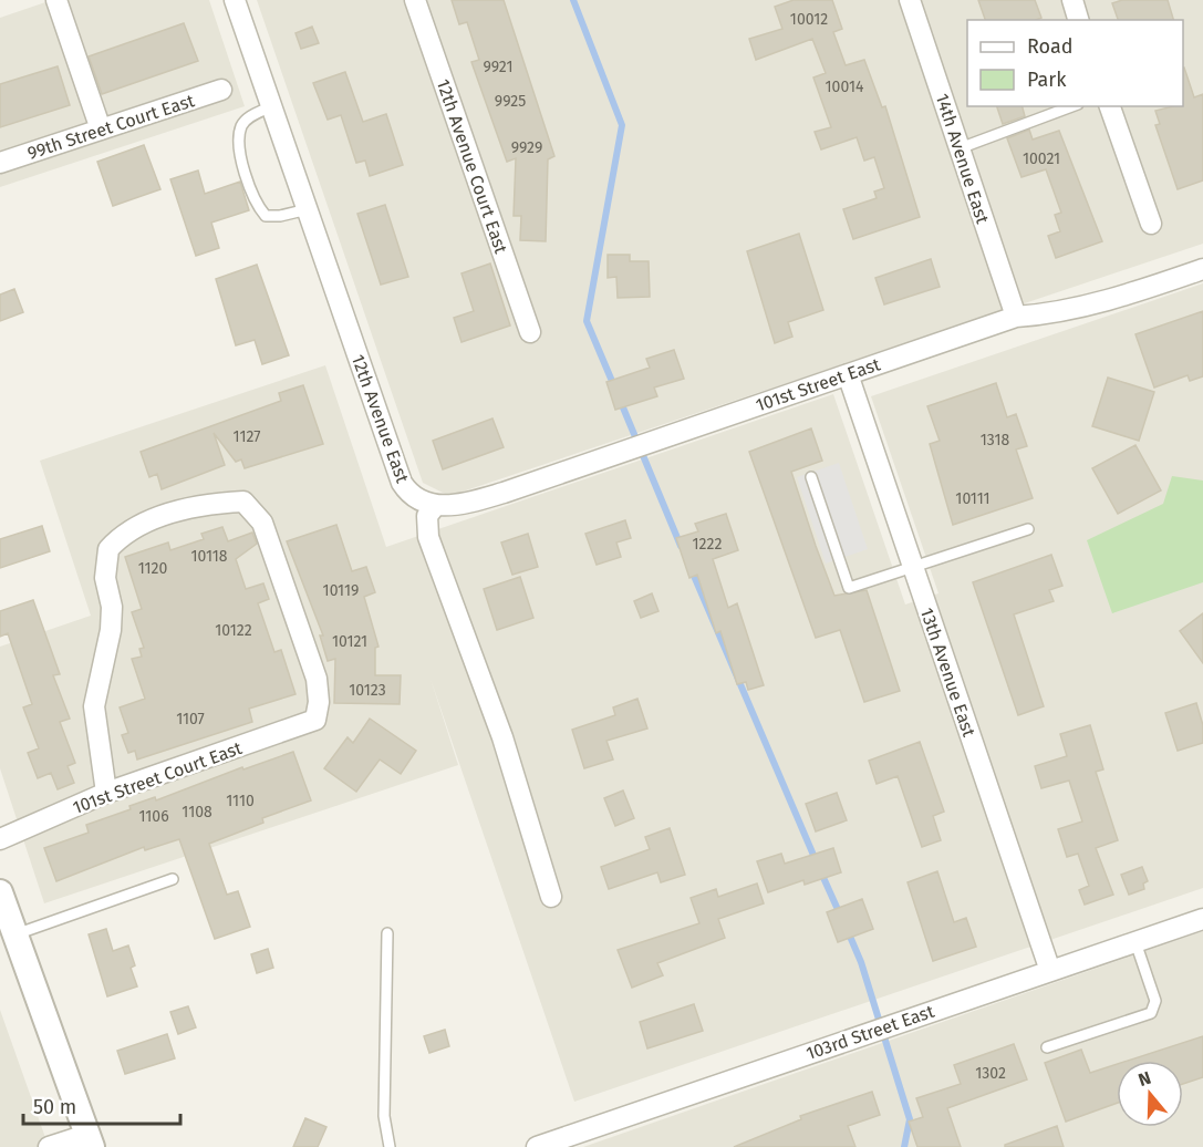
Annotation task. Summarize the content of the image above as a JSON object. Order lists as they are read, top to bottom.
{
  "streets": {
    "street": [
      "99th Street Court East",
      "14th Avenue East",
      "12th Avenue Court East",
      "101st Street East",
      "12th Avenue East",
      "13th Avenue East",
      "101st Street Court East",
      "103rd Street East"
    ]
  },
  "crossings": [
    ["14th Avenue East", "101st Street East"],
    ["101st Street East", "12th Avenue East"],
    ["101st Street East", "13th Avenue East"],
    ["13th Avenue East", "103rd Street East"]
  ],
  "house_numbers": [
    "10012",
    "9921",
    "10014",
    "9925",
    "9929",
    "10021",
    "1127",
    "1318",
    "10111",
    "1222",
    "10118",
    "1120",
    "10119",
    "10122",
    "10121",
    "10123",
    "1107",
    "1110",
    "1108",
    "1106",
    "1302"
  ],
  "legend": ["Road", "Park"],
  "scale_bar": "50 m",
  "north": "top"
}
